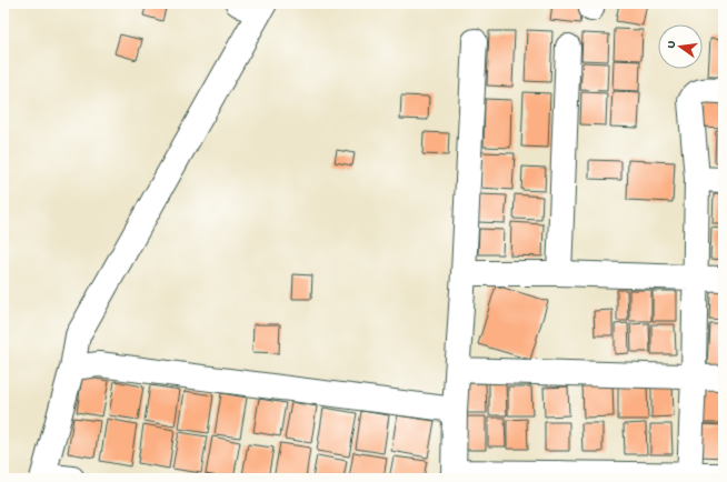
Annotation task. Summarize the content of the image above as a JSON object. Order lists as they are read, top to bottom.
{
  "north": "left"
}
